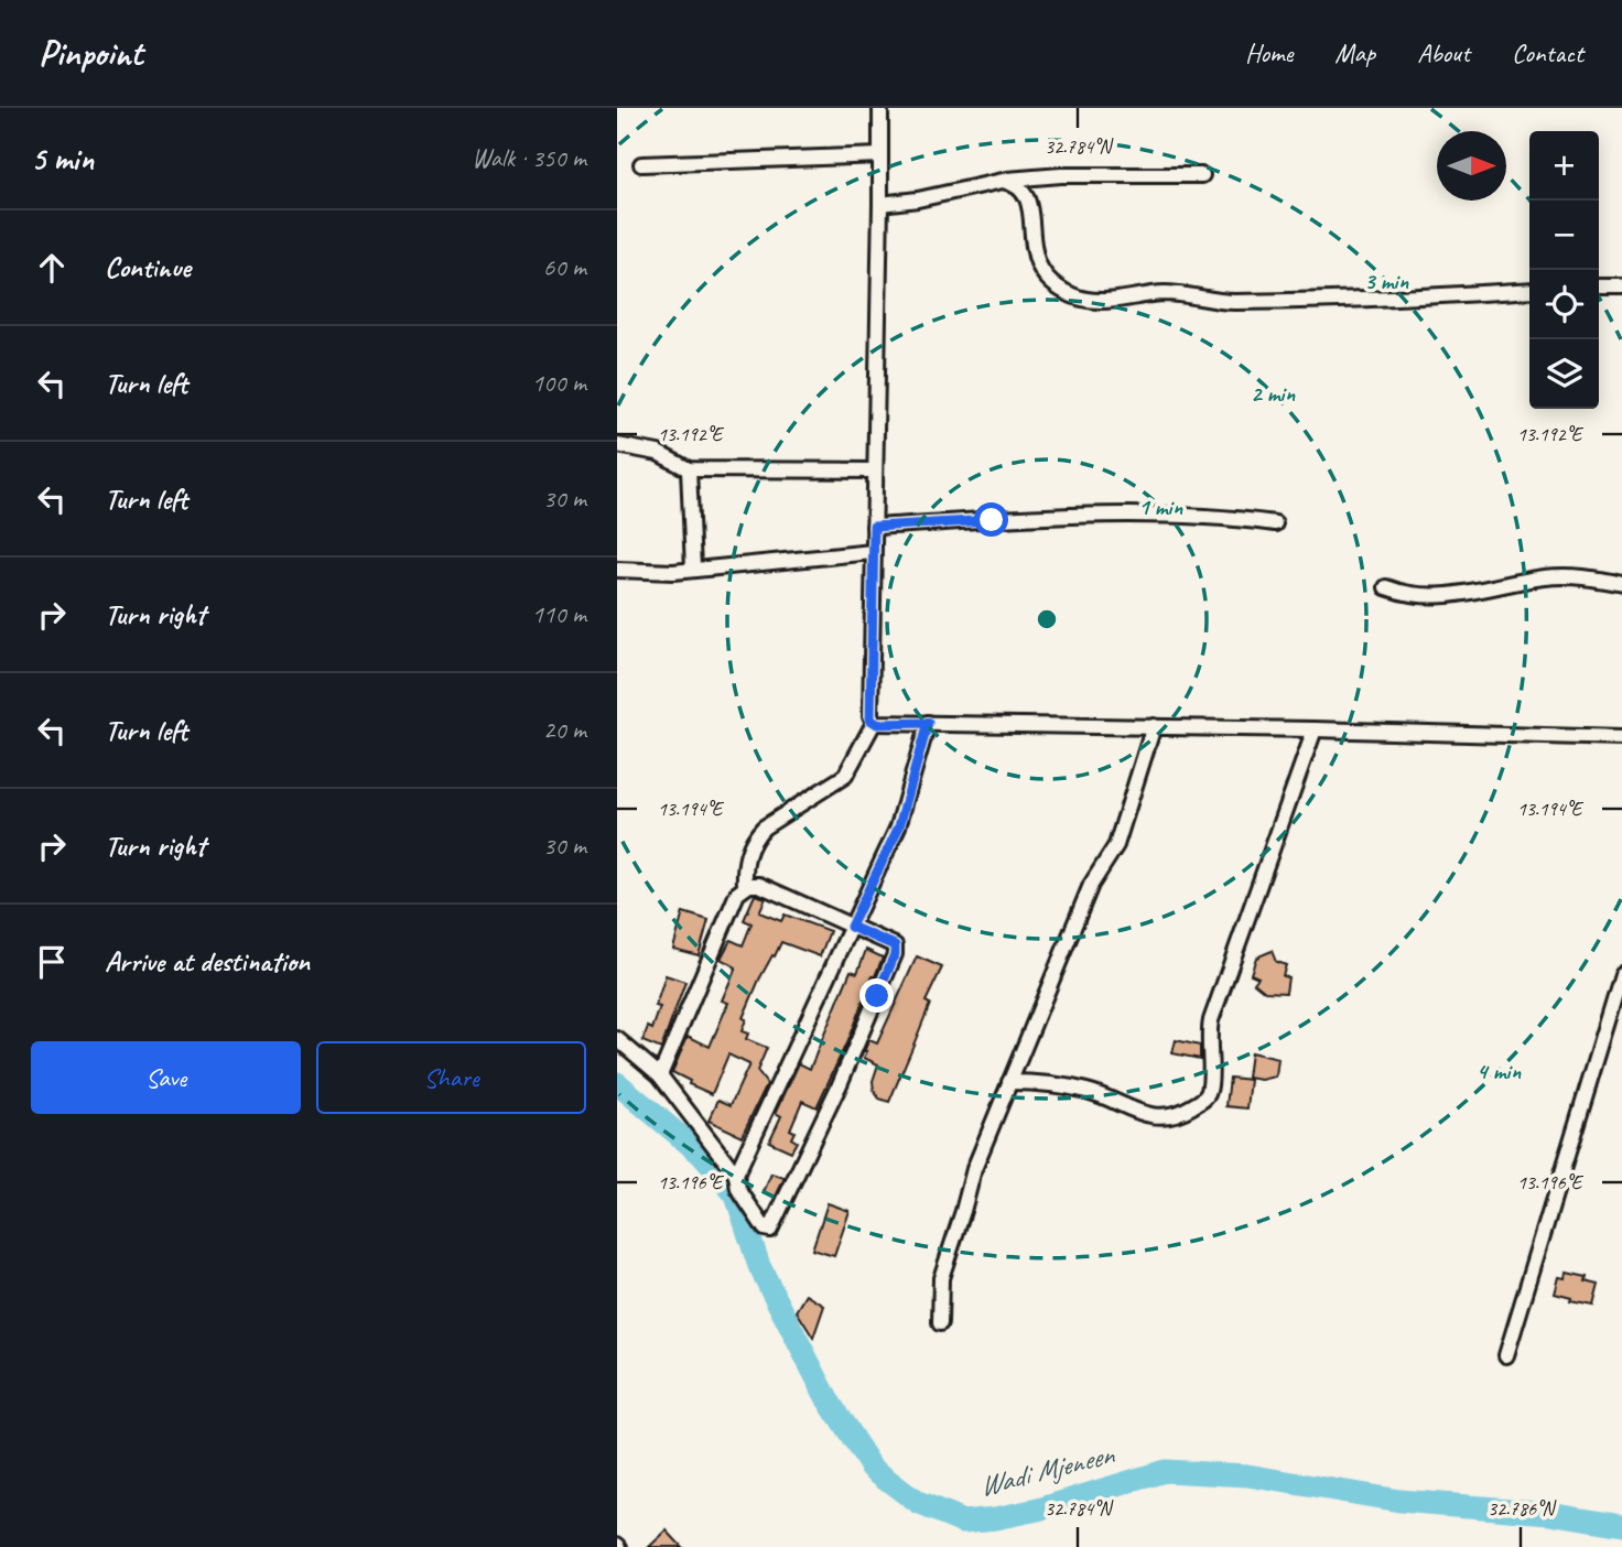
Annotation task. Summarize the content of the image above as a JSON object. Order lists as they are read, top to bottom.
{
  "water": ["Wadi Mjeneen"],
  "north": "right",
  "page": {
    "header": "Pinpoint",
    "nav": [
      "Home",
      "Map",
      "About",
      "Contact"
    ],
    "heading": ["5 min", "Walk · 350 m"],
    "map_buttons": ["+", "−"],
    "list": [
      ["Continue", "60 m"],
      ["Turn left", "100 m"],
      ["Turn left", "30 m"],
      ["Turn right", "110 m"],
      ["Turn left", "20 m"],
      ["Turn right", "30 m"],
      "Arrive at destination"
    ],
    "buttons": ["Save", "Share"]
  },
  "coordinates": [
    "32.784°N",
    "13.192°E",
    "13.194°E",
    "13.196°E",
    "32.786°N"
  ],
  "rings": [
    "3 min",
    "2 min",
    "1 min",
    "4 min"
  ]
}
